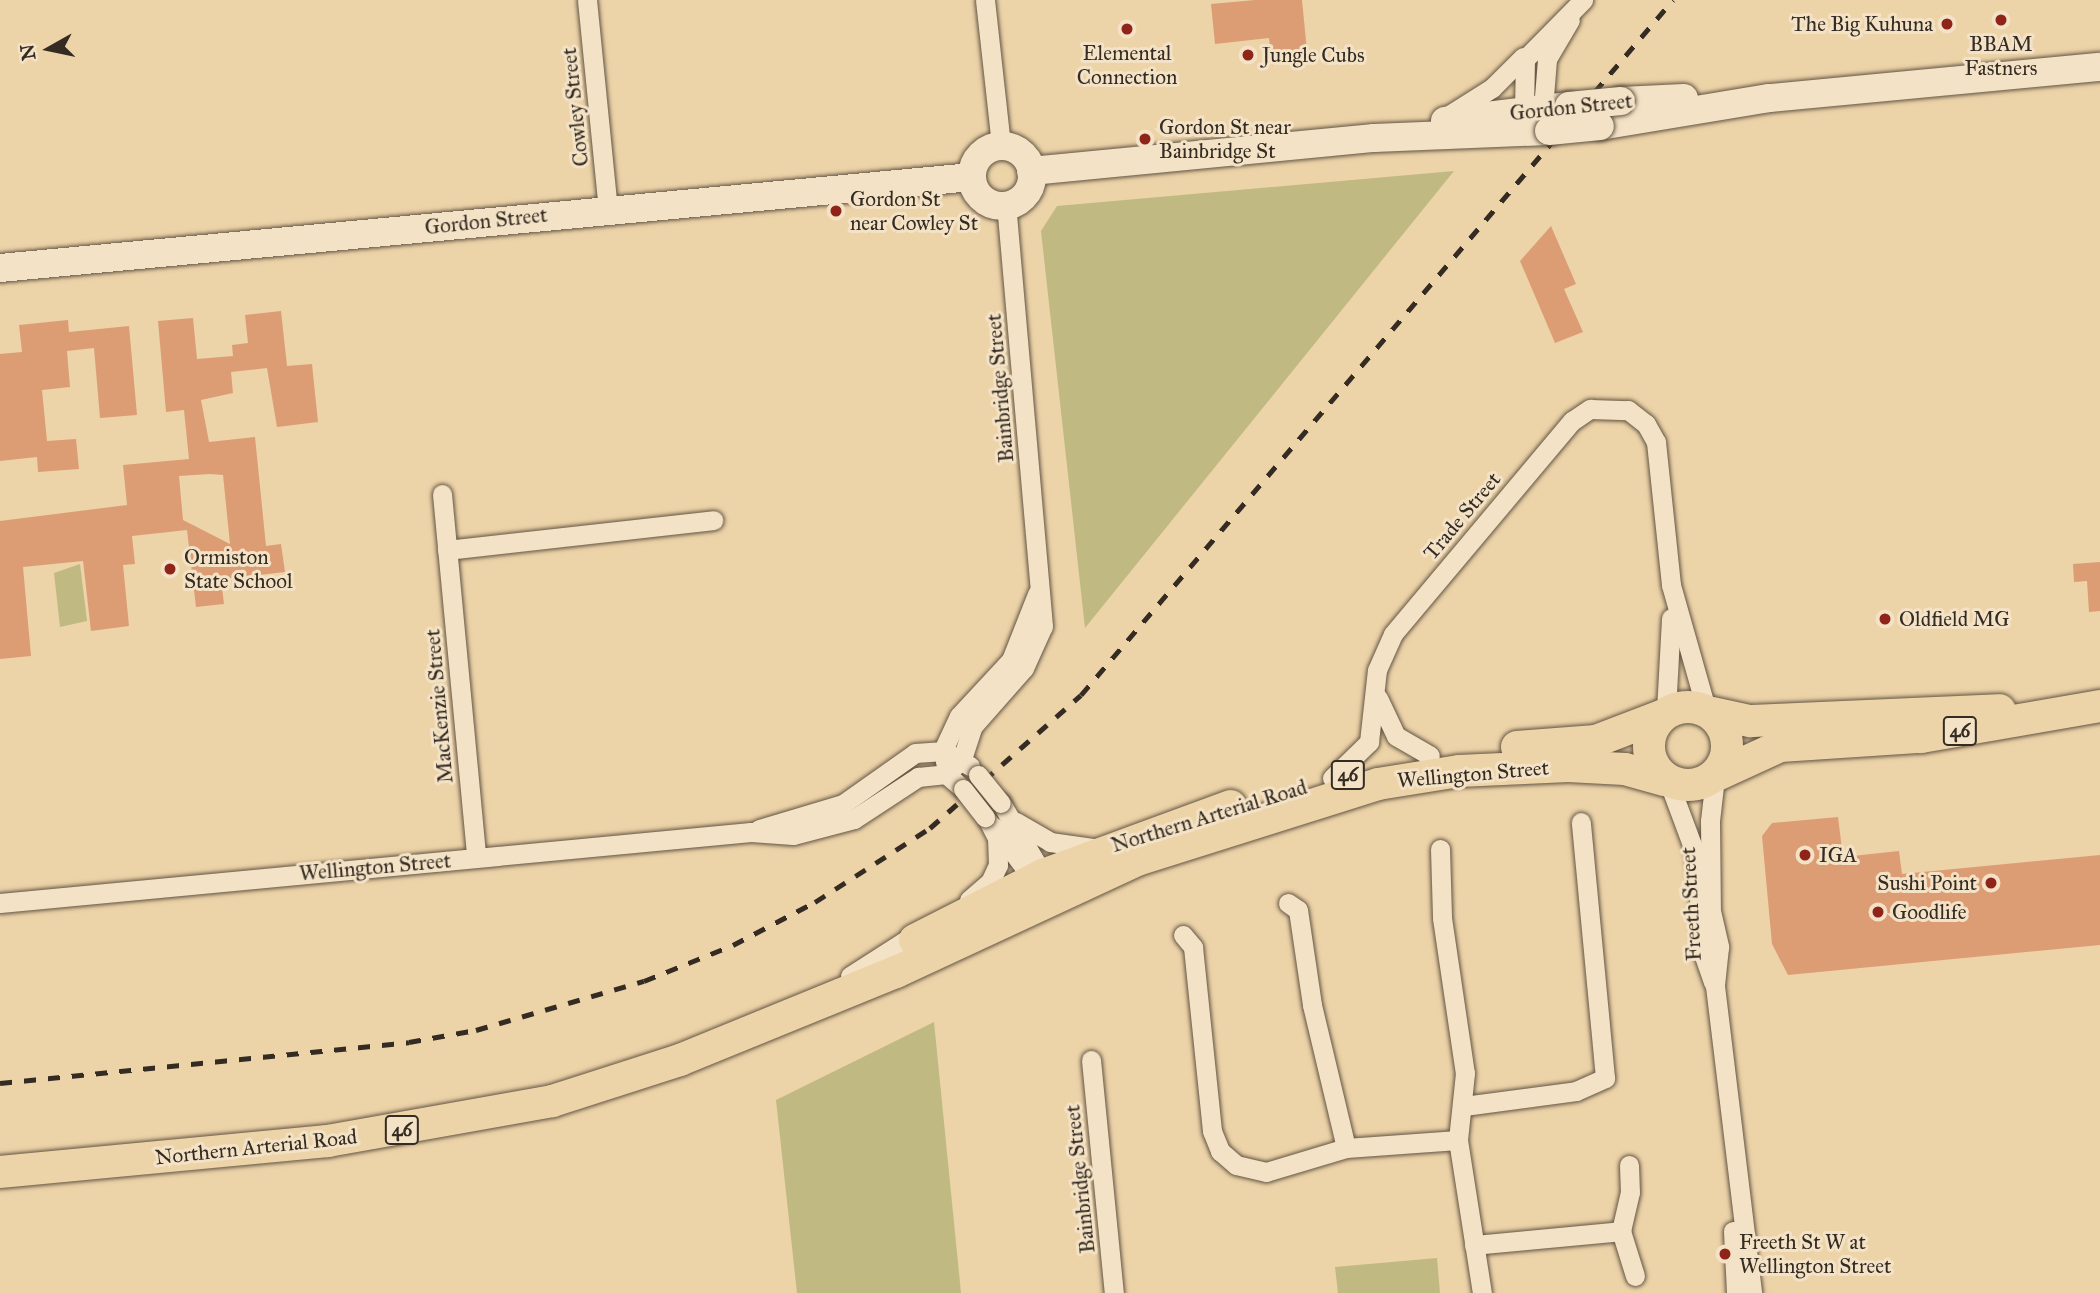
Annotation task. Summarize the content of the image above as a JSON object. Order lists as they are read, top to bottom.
{
  "streets": {
    "main road": ["46", "Wellington Street", "Northern Arterial Road"],
    "street": [
      "Cowley Street",
      "Gordon Street",
      "Bainbridge Street",
      "Trade Street",
      "MacKenzie Street",
      "Freeth Street"
    ]
  },
  "crossings": [
    ["Cowley Street", "Gordon Street"],
    ["Gordon Street", "Bainbridge Street"],
    ["Bainbridge Street", "Wellington Street"],
    ["Trade Street", "Northern Arterial Road"],
    ["MacKenzie Street", "Wellington Street"],
    ["46", "Wellington Street"],
    ["46", "Northern Arterial Road"],
    ["46", "Freeth Street"],
    ["Wellington Street", "Northern Arterial Road"],
    ["Wellington Street", "Freeth Street"],
    ["Northern Arterial Road", "Freeth Street"]
  ],
  "places": [
    "BBAM Fastners",
    "The Big Kuhuna",
    "Elemental Connection",
    "Jungle Cubs",
    "Gordon St near Bainbridge St",
    "Gordon St near Cowley St",
    "Ormiston State School",
    "Oldfield MG",
    "IGA",
    "Sushi Point",
    "Goodlife",
    "Freeth St W at Wellington Street"
  ],
  "north": "left"
}
